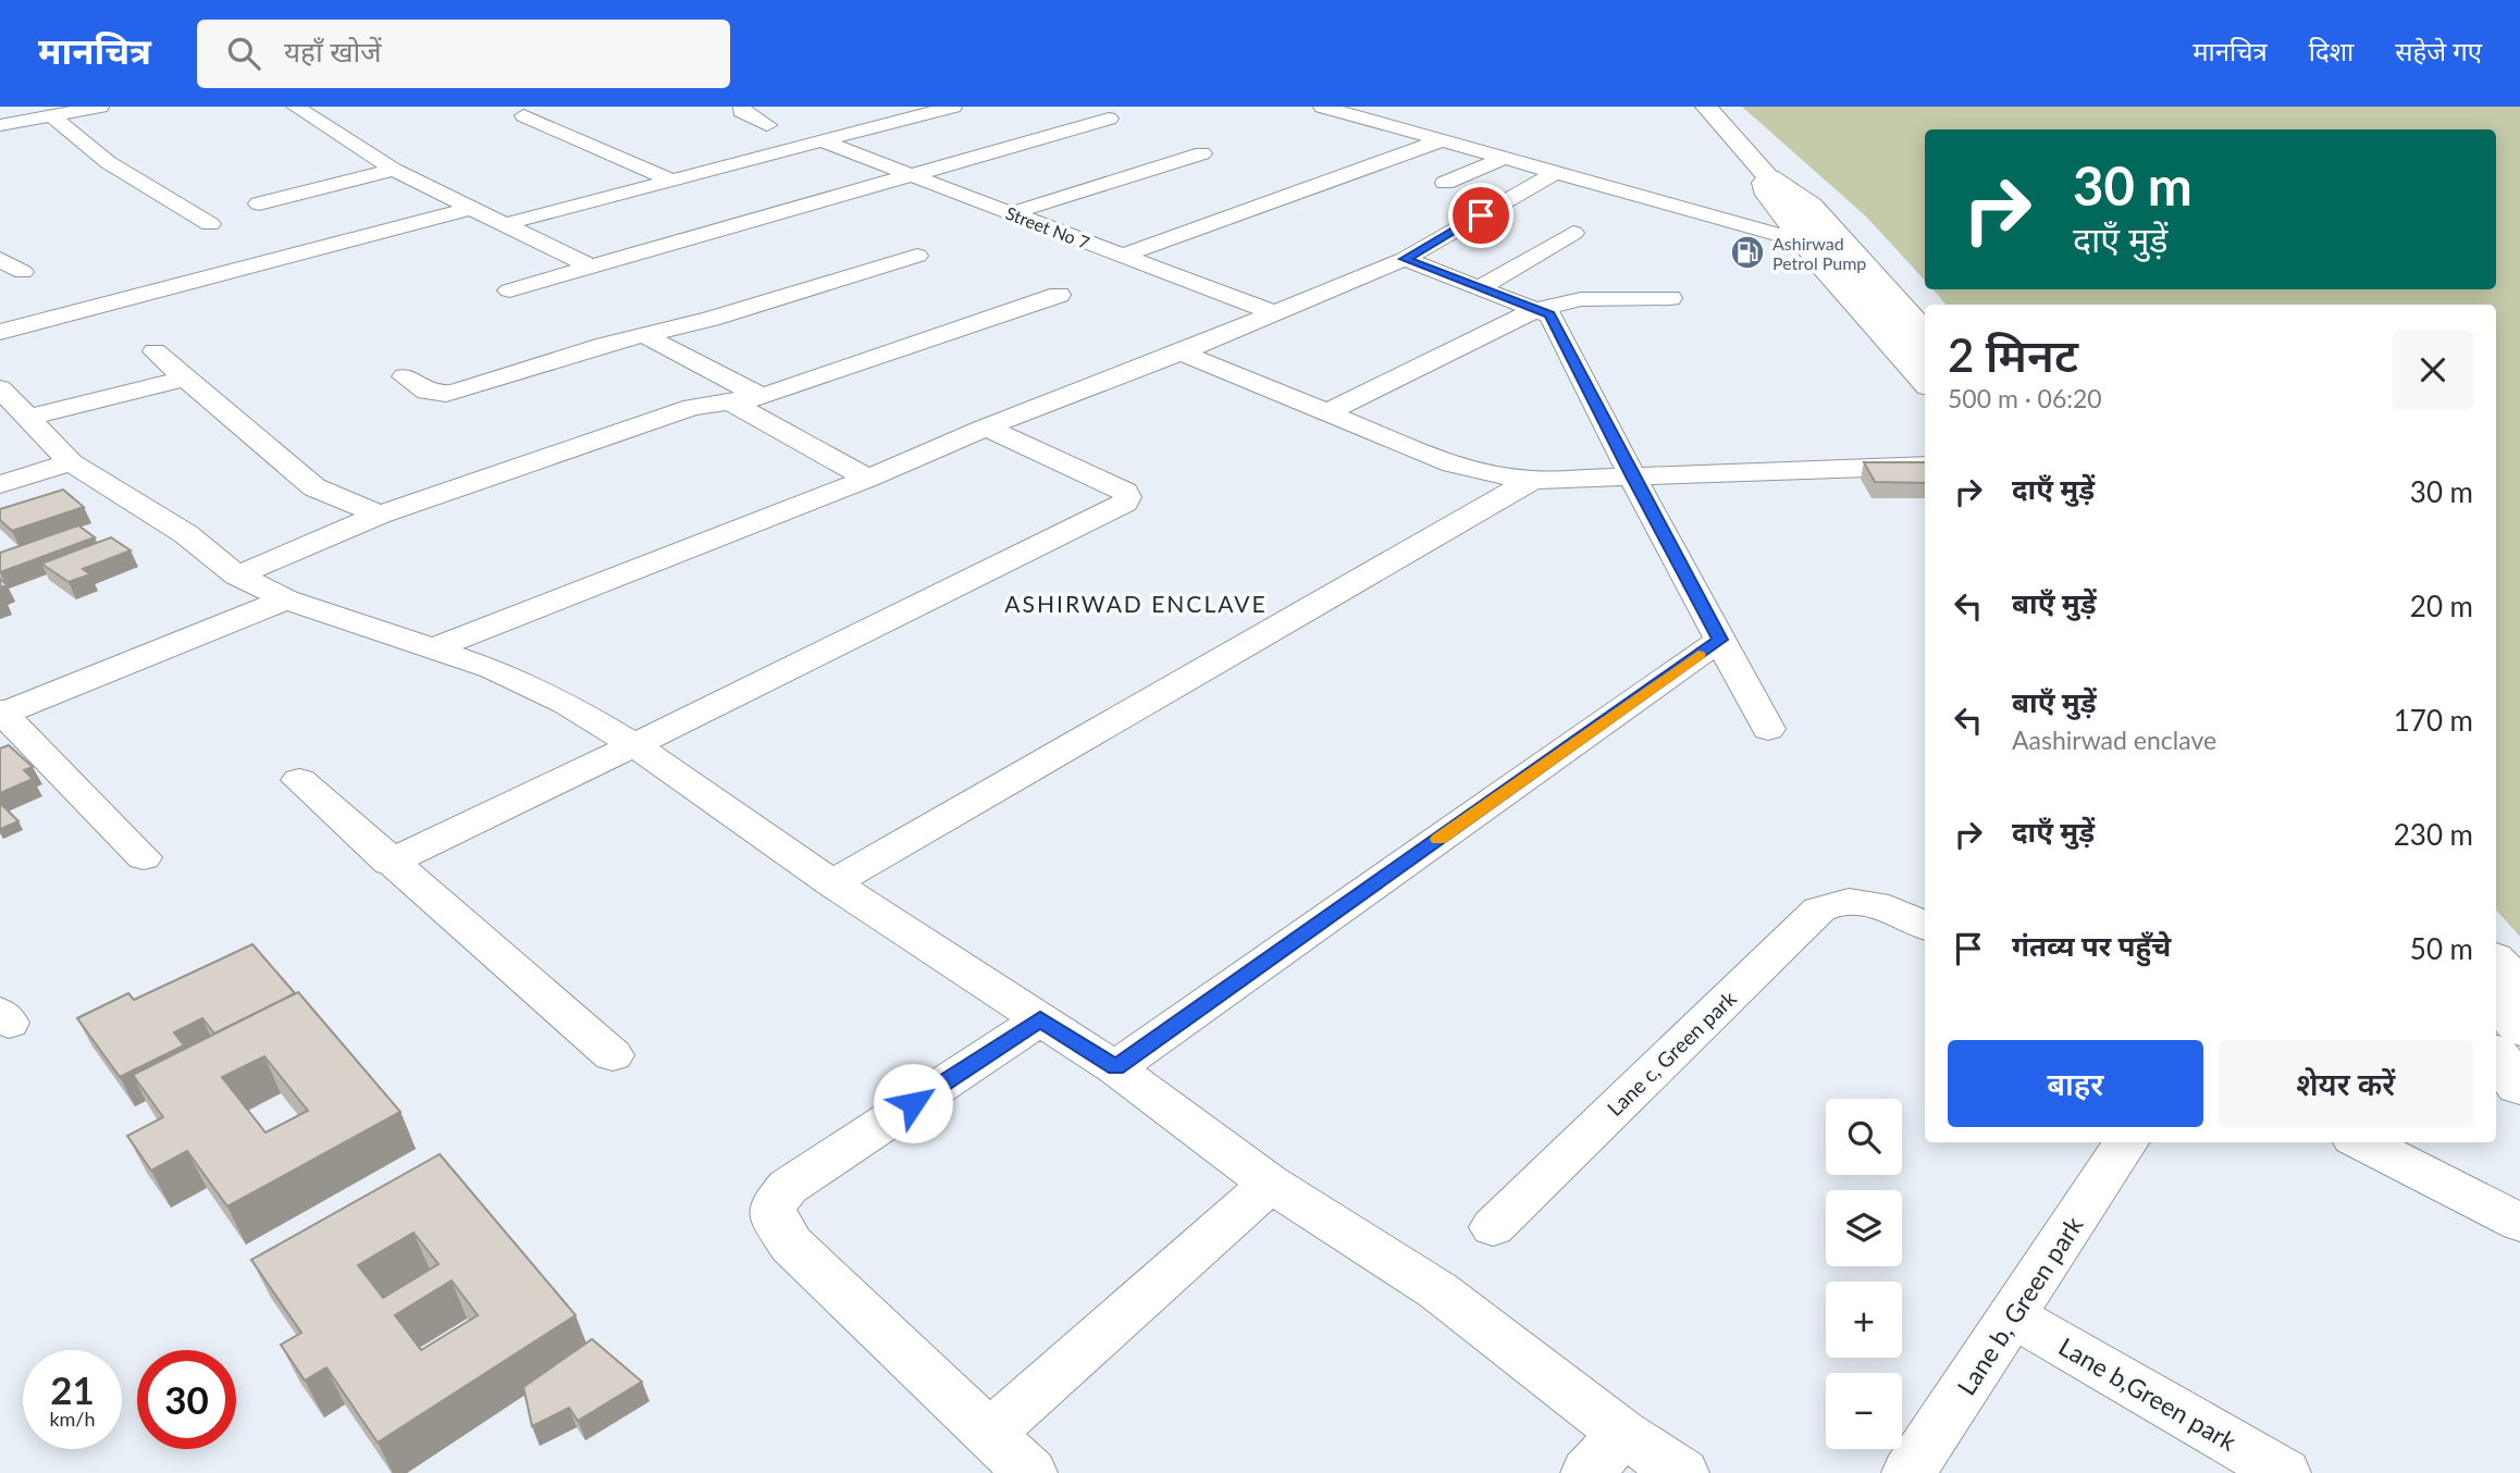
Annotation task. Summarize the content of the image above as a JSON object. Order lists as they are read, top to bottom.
{
  "streets": {
    "street": [
      "Street No 7",
      "Lane c, Green park",
      "Lane b, Green park",
      "Lane b,Green park"
    ]
  },
  "crossings": [
    ["Lane b, Green park", "Lane b,Green park"]
  ],
  "districts": ["ASHIRWAD ENCLAVE"],
  "places": {
    "fuel station": ["Ashirwad Petrol Pump"]
  },
  "page": {
    "header": "मानचित्र",
    "search": "यहाँ खोजें",
    "nav": ["मानचित्र", "दिशा", "सहेजे गए"],
    "turn": ["30 m", "दाएँ मुड़ें"],
    "heading": ["2 मिनट", "500 m · 06:20"],
    "list": [
      {
        "name": "दाएँ मुड़ें",
        "value": "30 m"
      },
      {
        "name": "बाएँ मुड़ें",
        "value": "20 m"
      },
      {
        "name": "बाएँ मुड़ें",
        "note": "Aashirwad enclave",
        "value": "170 m"
      },
      {
        "name": "दाएँ मुड़ें",
        "value": "230 m"
      },
      {
        "name": "गंतव्य पर पहुँचे",
        "value": "50 m"
      }
    ],
    "buttons": ["बाहर", "शेयर करें"],
    "map_buttons": ["+", "−"],
    "speed": "21 km/h",
    "limit": "30"
  }
}
